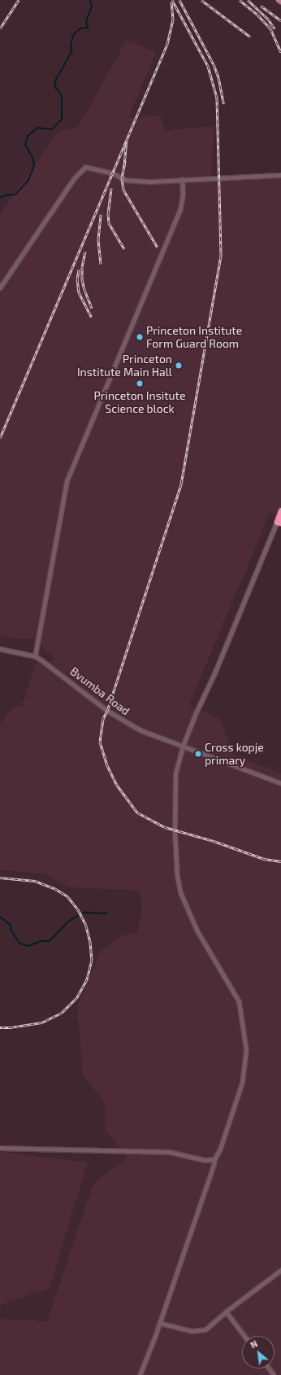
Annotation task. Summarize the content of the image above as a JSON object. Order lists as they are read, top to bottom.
{
  "streets": {
    "street": ["Bvumba Road"]
  },
  "places": [
    "Princeton Institute Form Guard Room",
    "Princeton Institute Main Hall",
    "Princeton Insitute Science block",
    "Cross kopje primary"
  ],
  "north": "top left"
}
